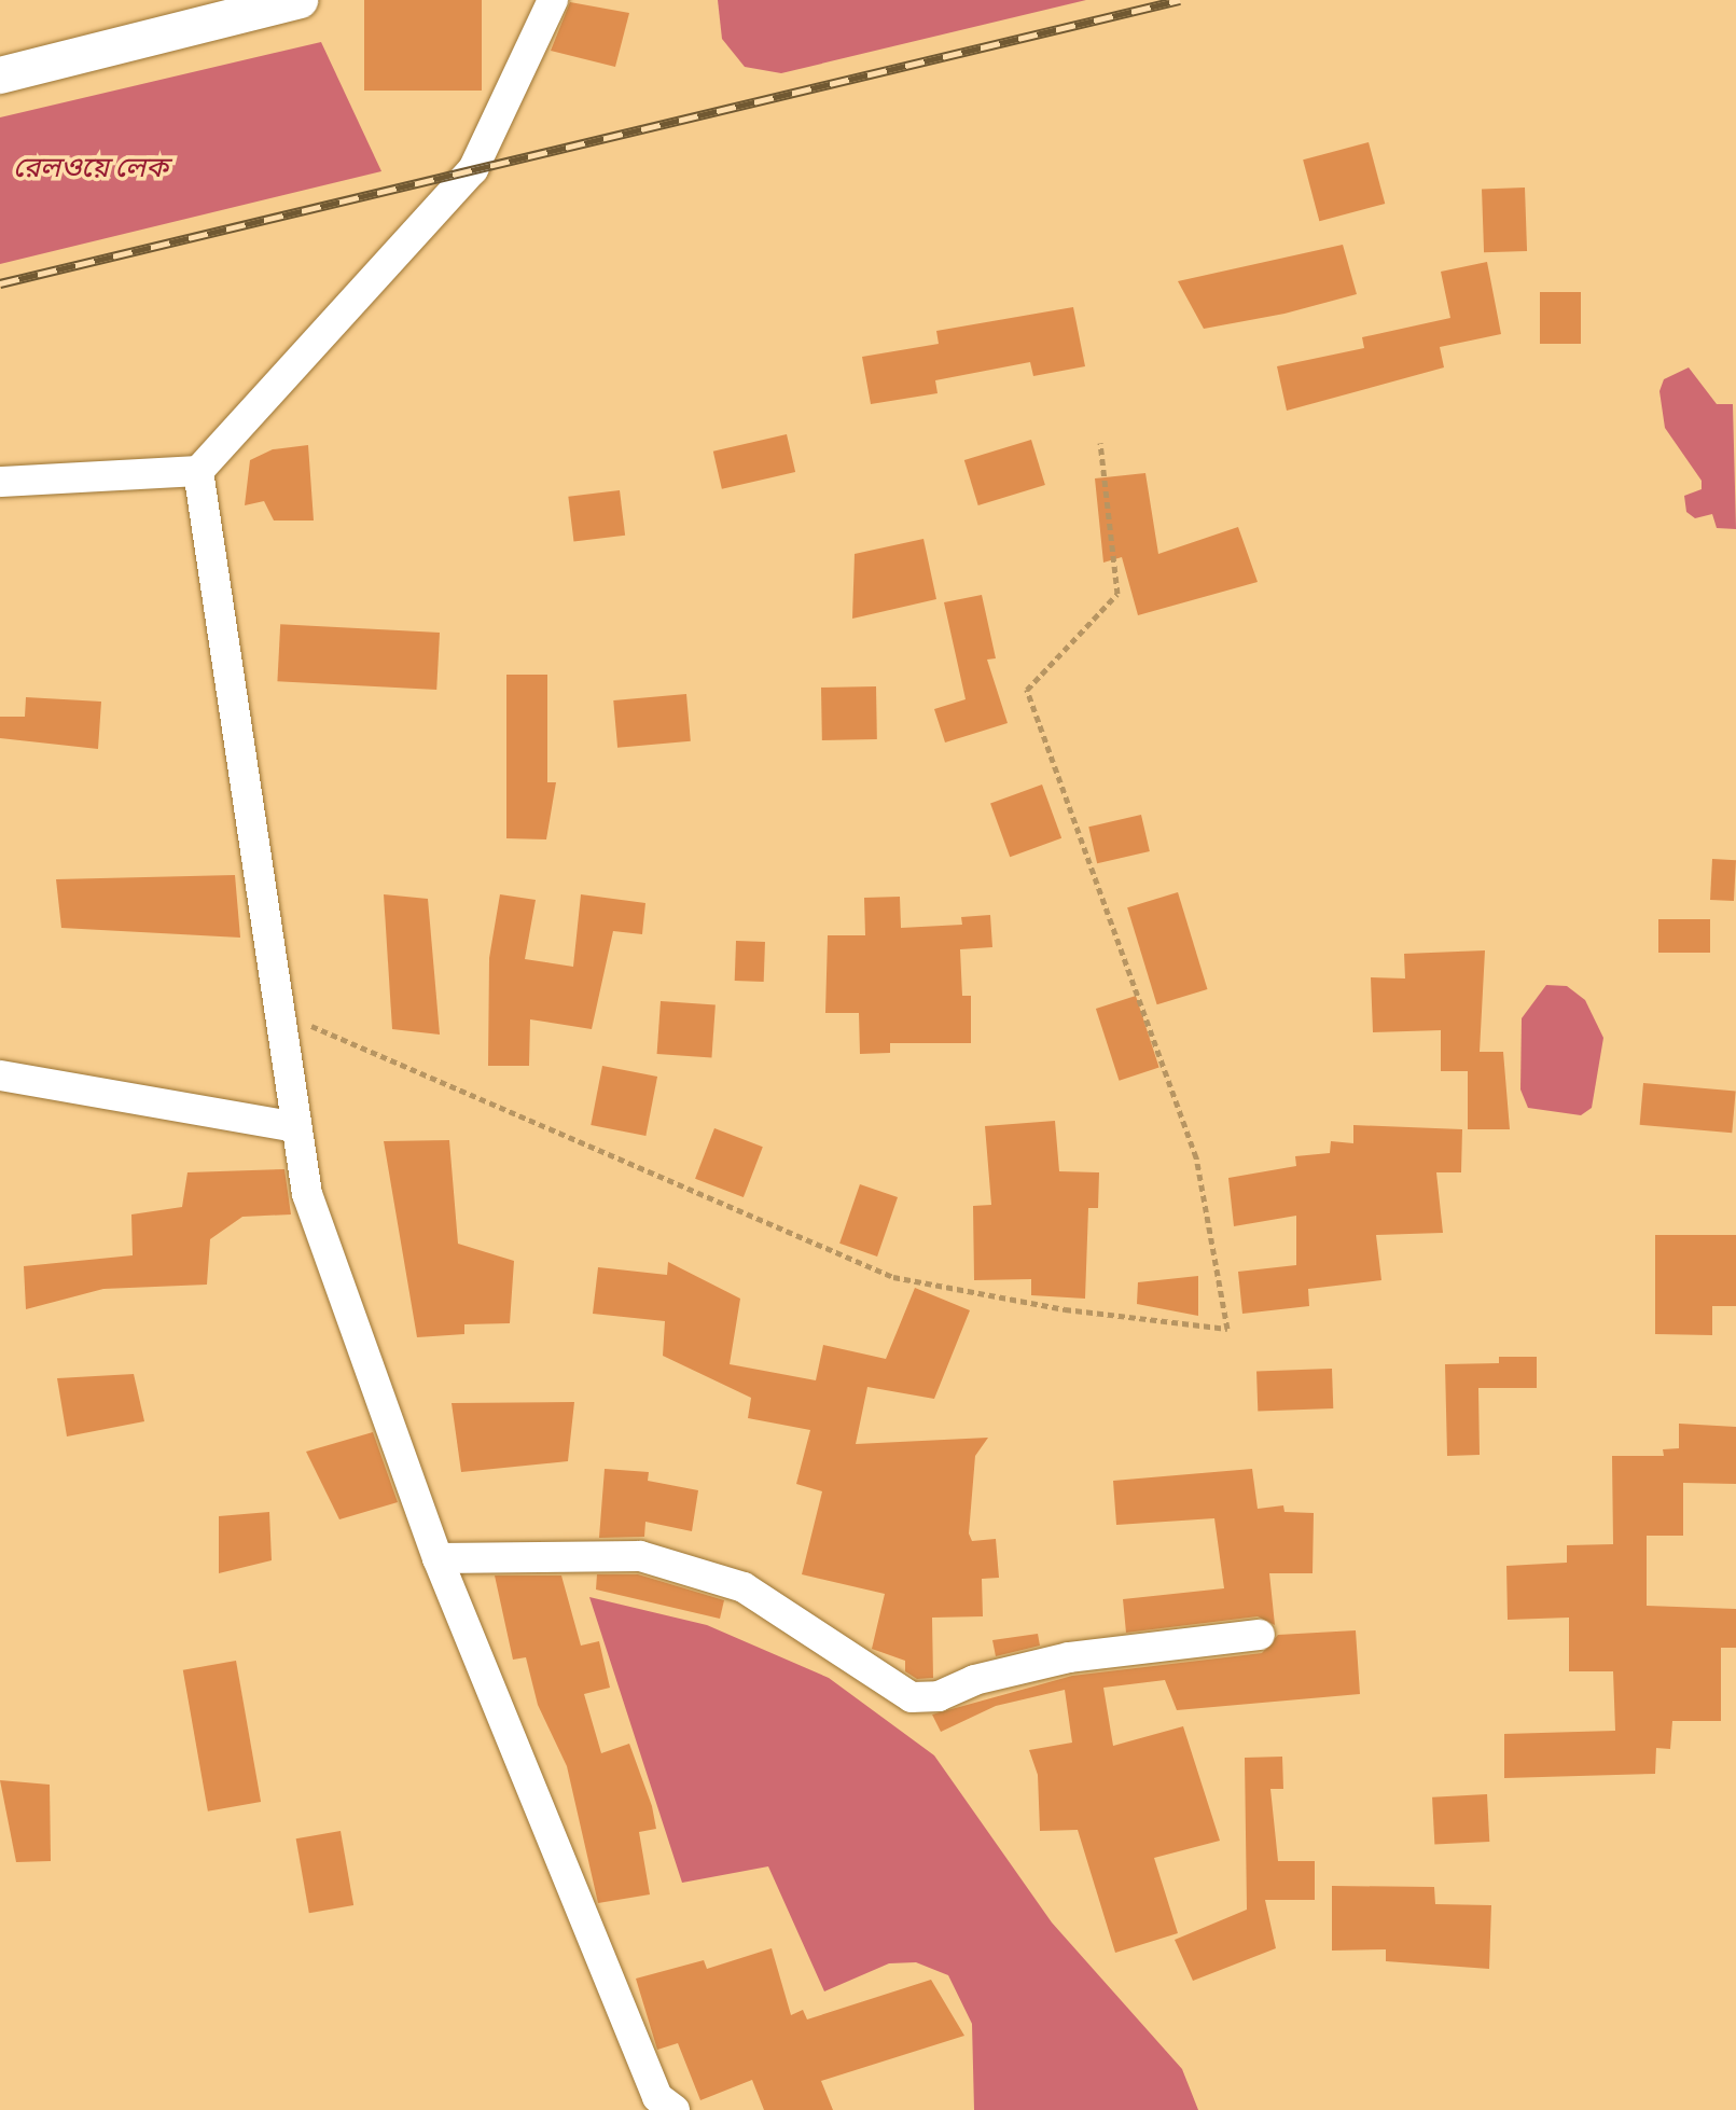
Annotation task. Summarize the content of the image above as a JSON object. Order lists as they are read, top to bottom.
{
  "water": ["রেলওয়ে লেক"]
}
